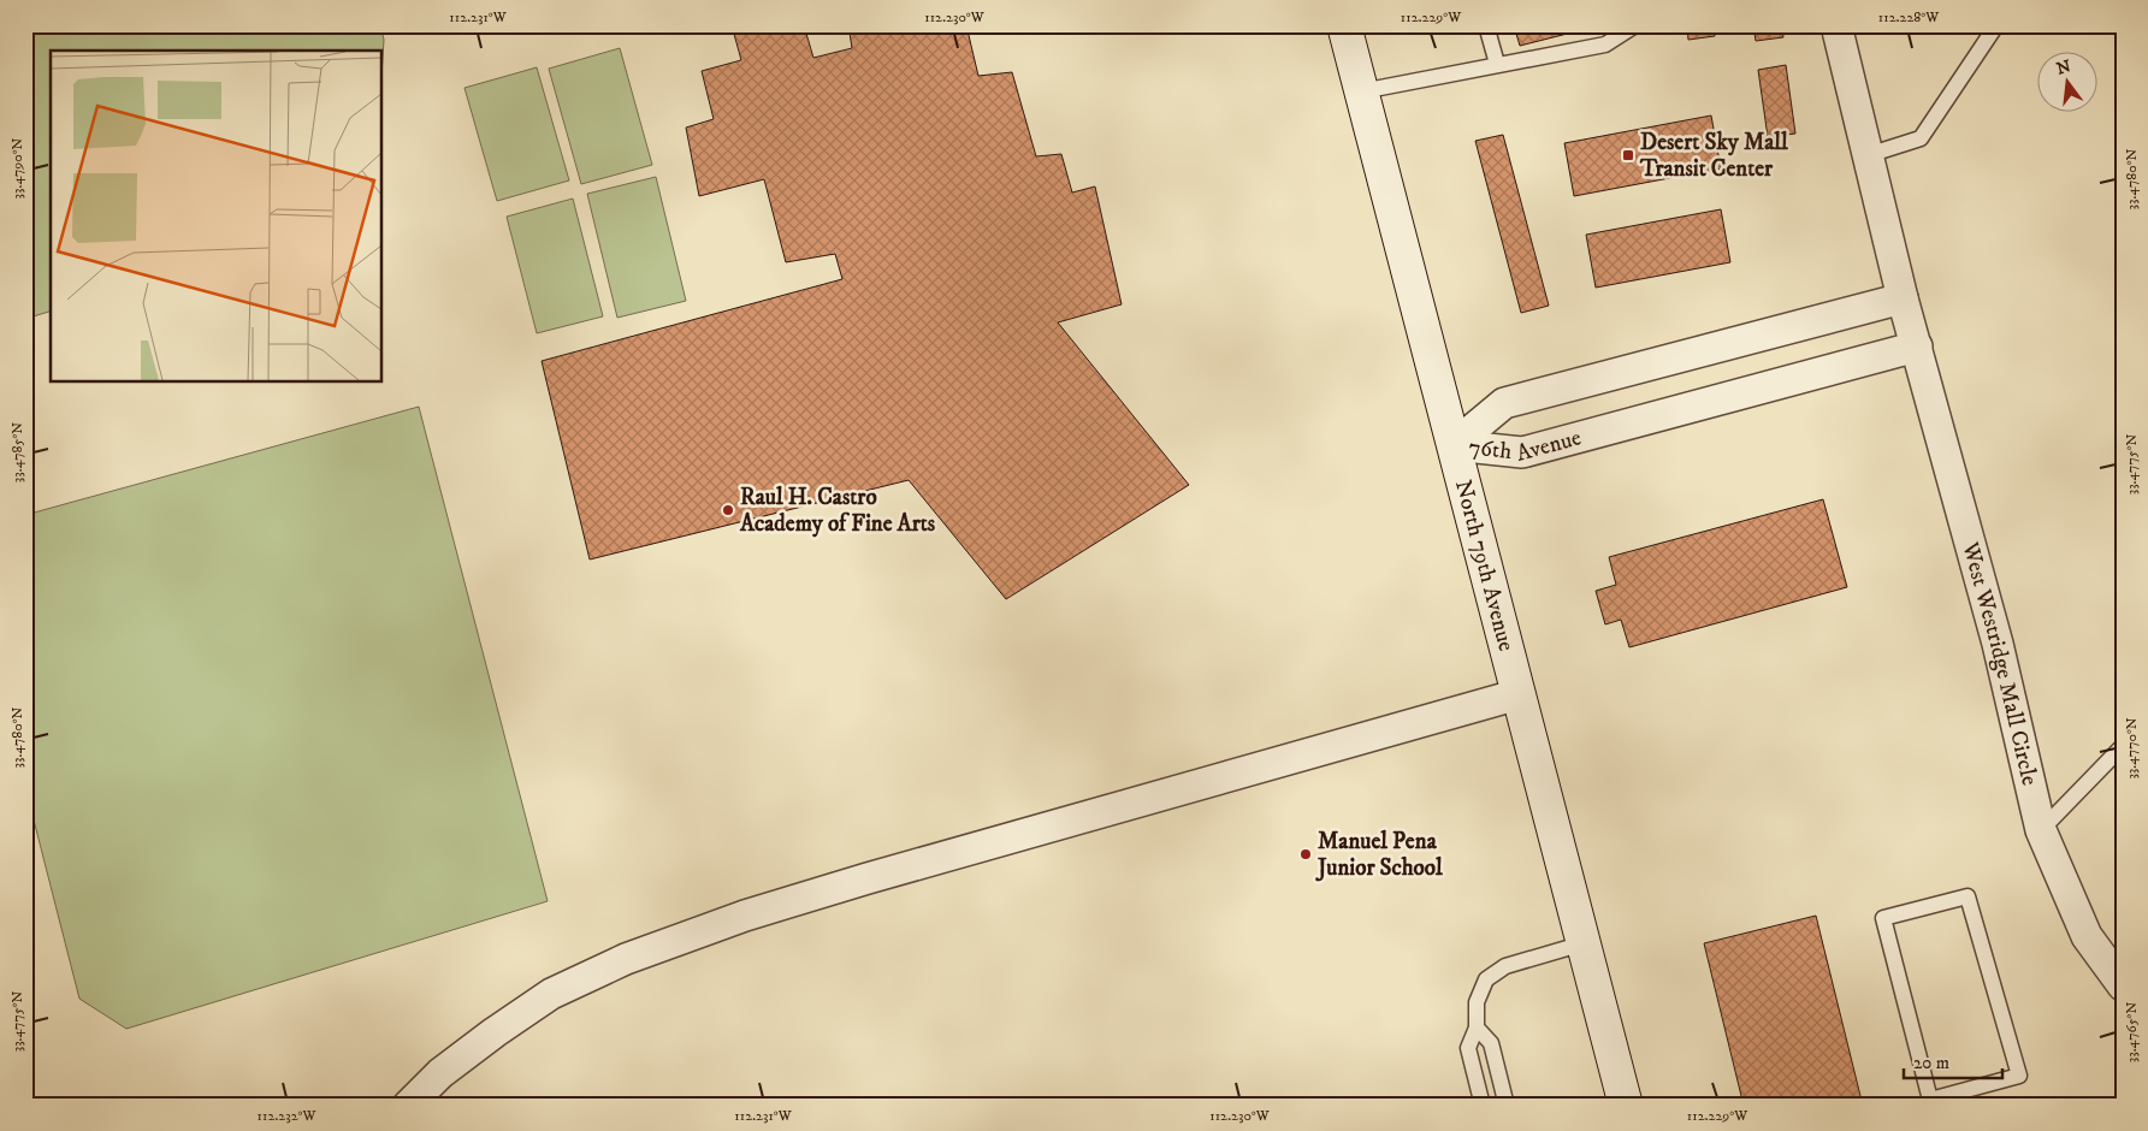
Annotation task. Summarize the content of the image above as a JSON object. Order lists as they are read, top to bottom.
{
  "streets": {
    "street": ["76th Avenue", "North 79th Avenue", "West Westridge Mall Circle"]
  },
  "crossings": [
    ["76th Avenue", "North 79th Avenue"],
    ["76th Avenue", "West Westridge Mall Circle"]
  ],
  "places": {
    "transit": ["Desert Sky Mall Transit Center"],
    "other": ["Raul H. Castro Academy of Fine Arts", "Manuel Pena Junior School"]
  },
  "scale_bar": "20 m",
  "north": "top",
  "coordinates": [
    "112.231°W",
    "112.230°W",
    "112.229°W",
    "112.228°W",
    "33.4790°N",
    "33.4780°N",
    "33.4785°N",
    "33.4775°N",
    "33.4770°N",
    "33.4765°N",
    "112.232°W"
  ]
}
